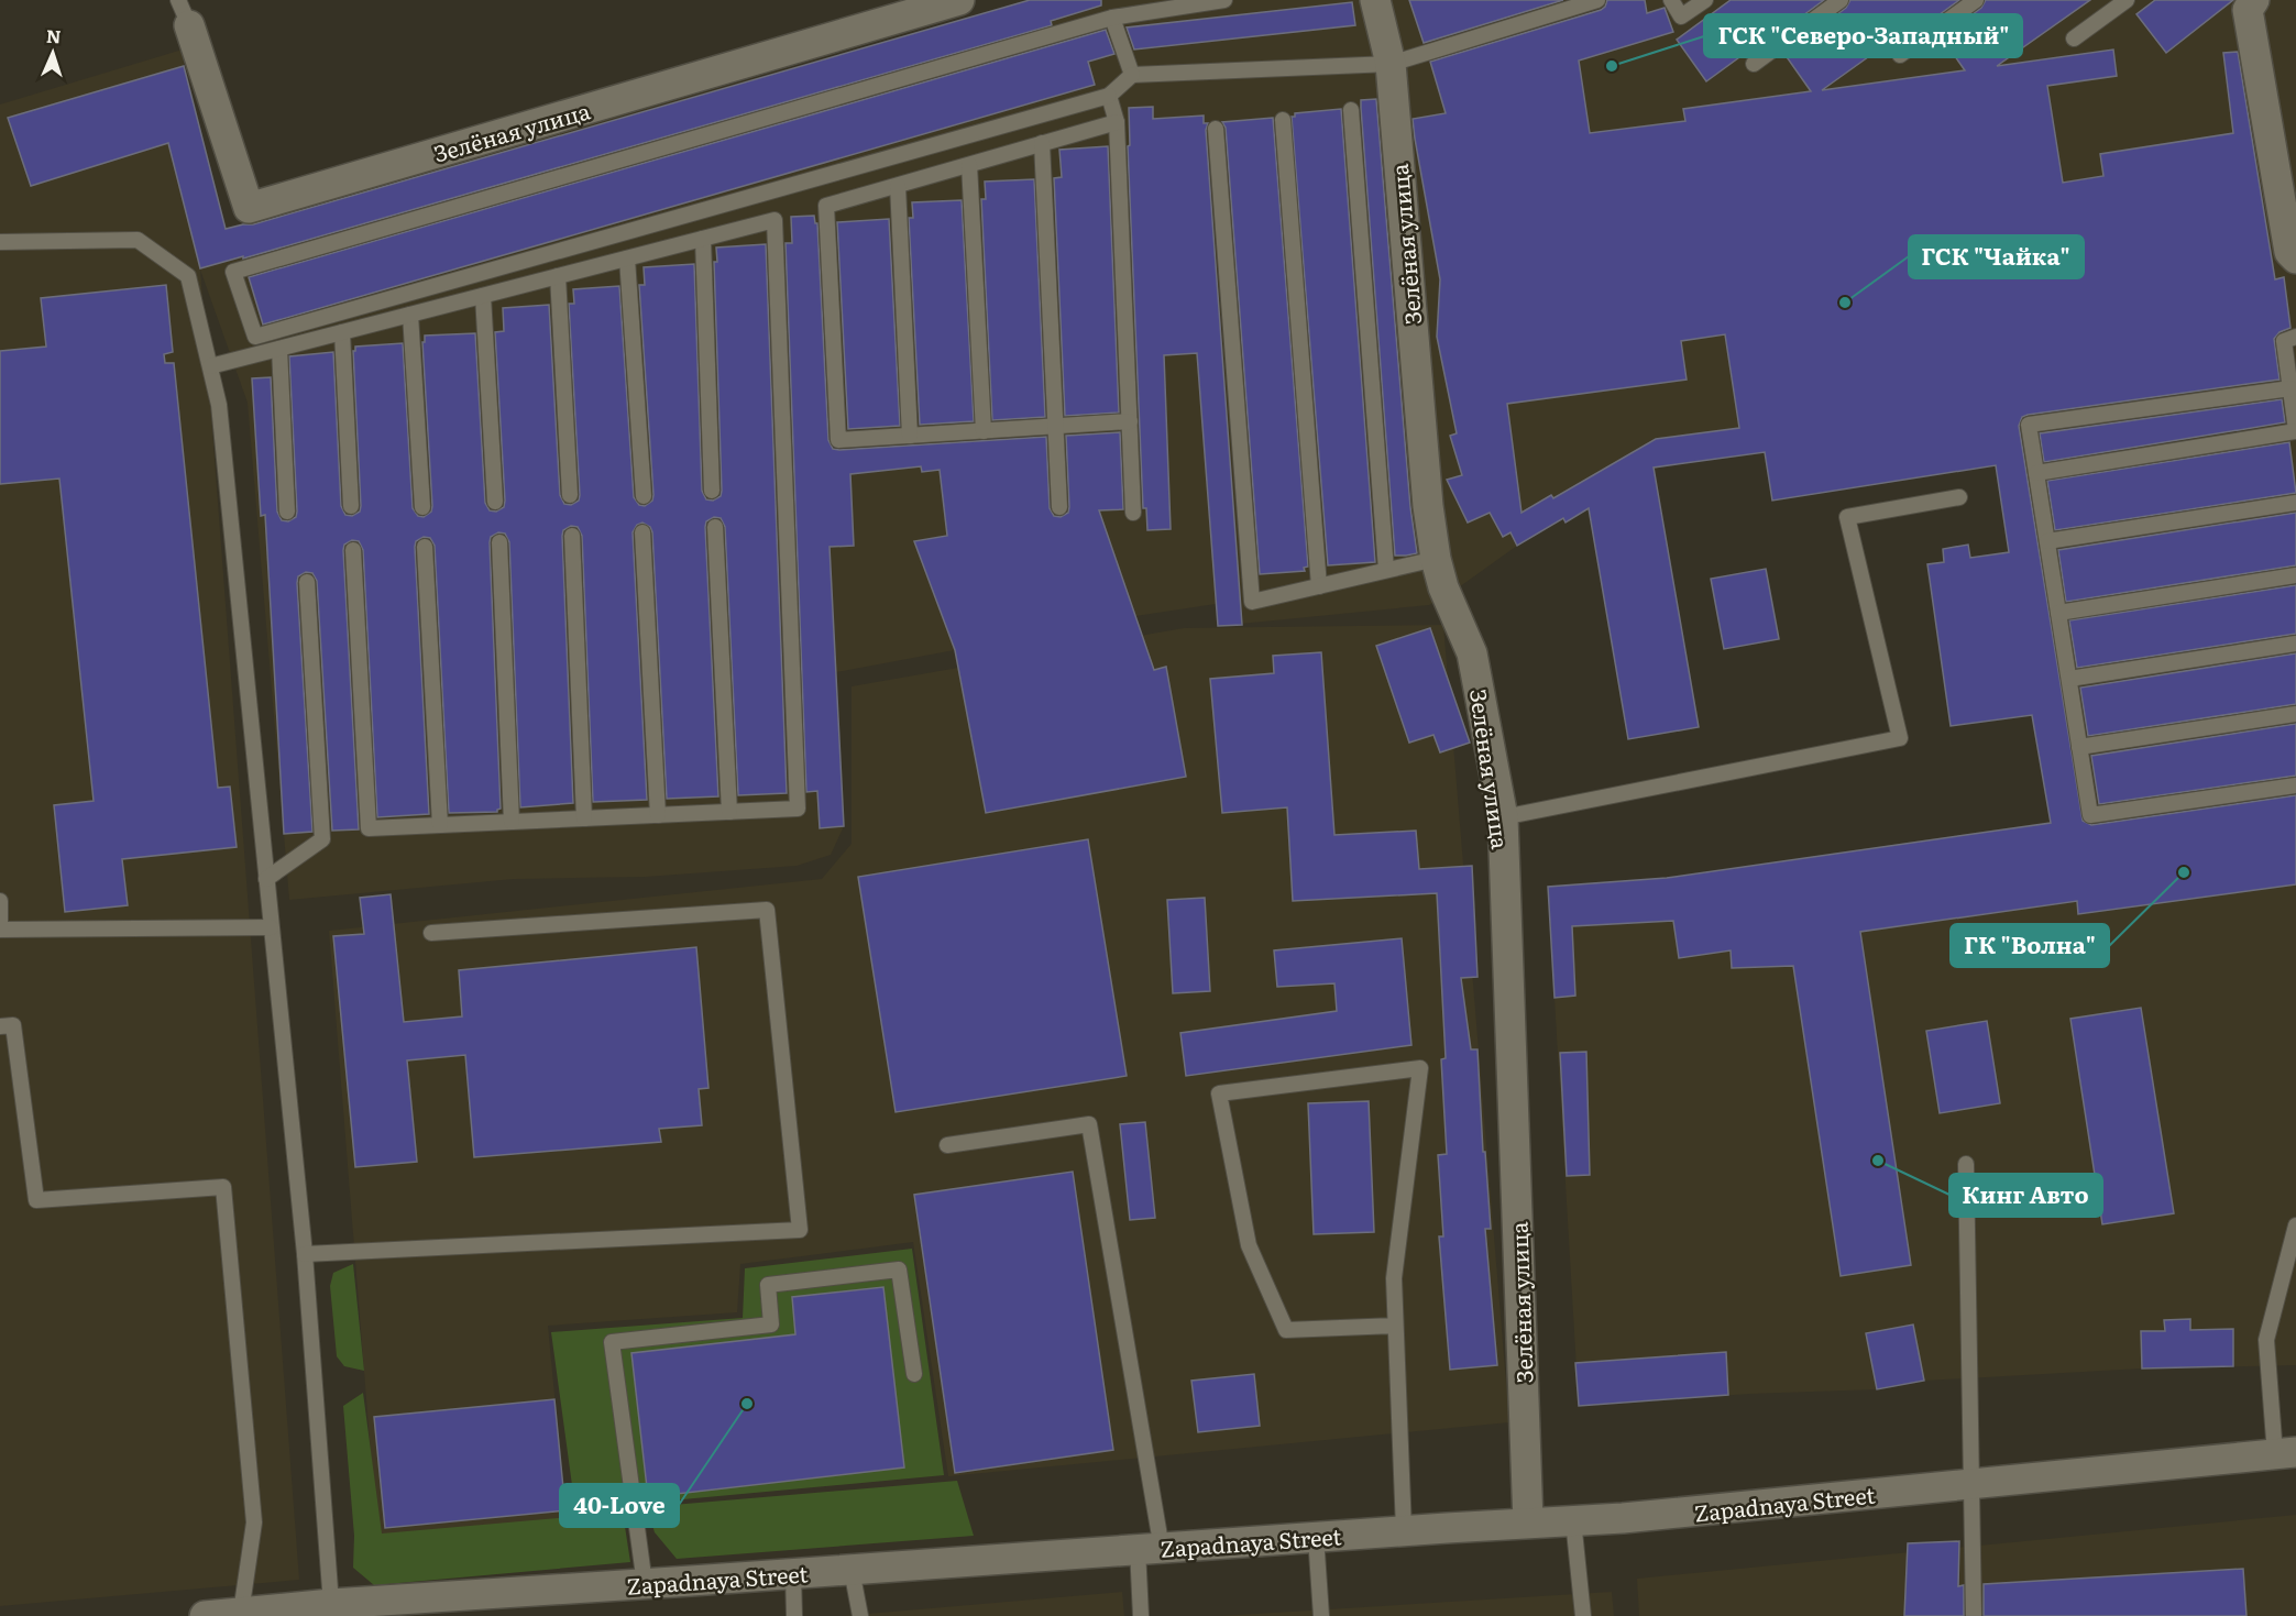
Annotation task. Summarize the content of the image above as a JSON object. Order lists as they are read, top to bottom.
{
  "streets": {
    "street": ["Зелёная улица", "Zapadnaya Street"]
  },
  "crossings": [
    ["Зелёная улица", "Zapadnaya Street"]
  ],
  "places": [
    "ГСК \"Северо-Западный\"",
    "ГСК \"Чайка\"",
    "ГК \"Волна\"",
    "Кинг Авто",
    "40-Love"
  ],
  "north": "top"
}
